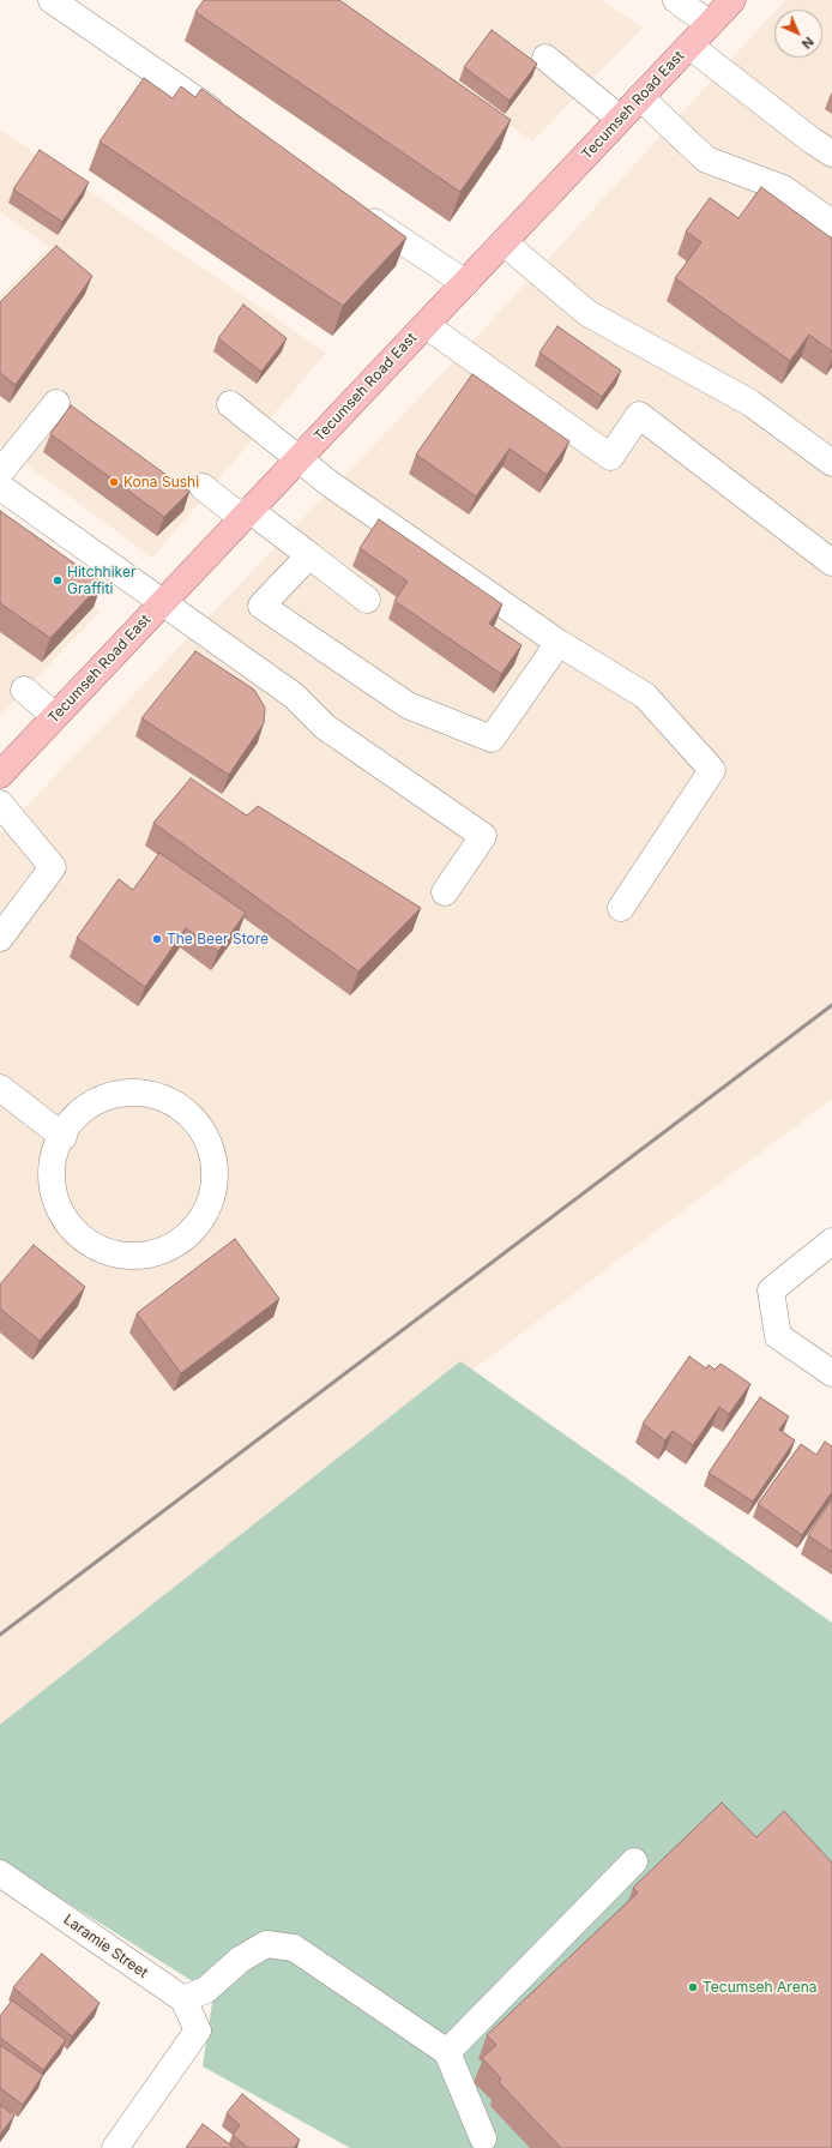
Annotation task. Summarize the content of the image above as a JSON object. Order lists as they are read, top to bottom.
{
  "streets": {
    "main road": ["Tecumseh Road East"],
    "street": ["Laramie Street"]
  },
  "places": [
    "Kona Sushi",
    "Hitchhiker Graffiti",
    "The Beer Store",
    "Tecumseh Arena"
  ],
  "north": "bottom right"
}
